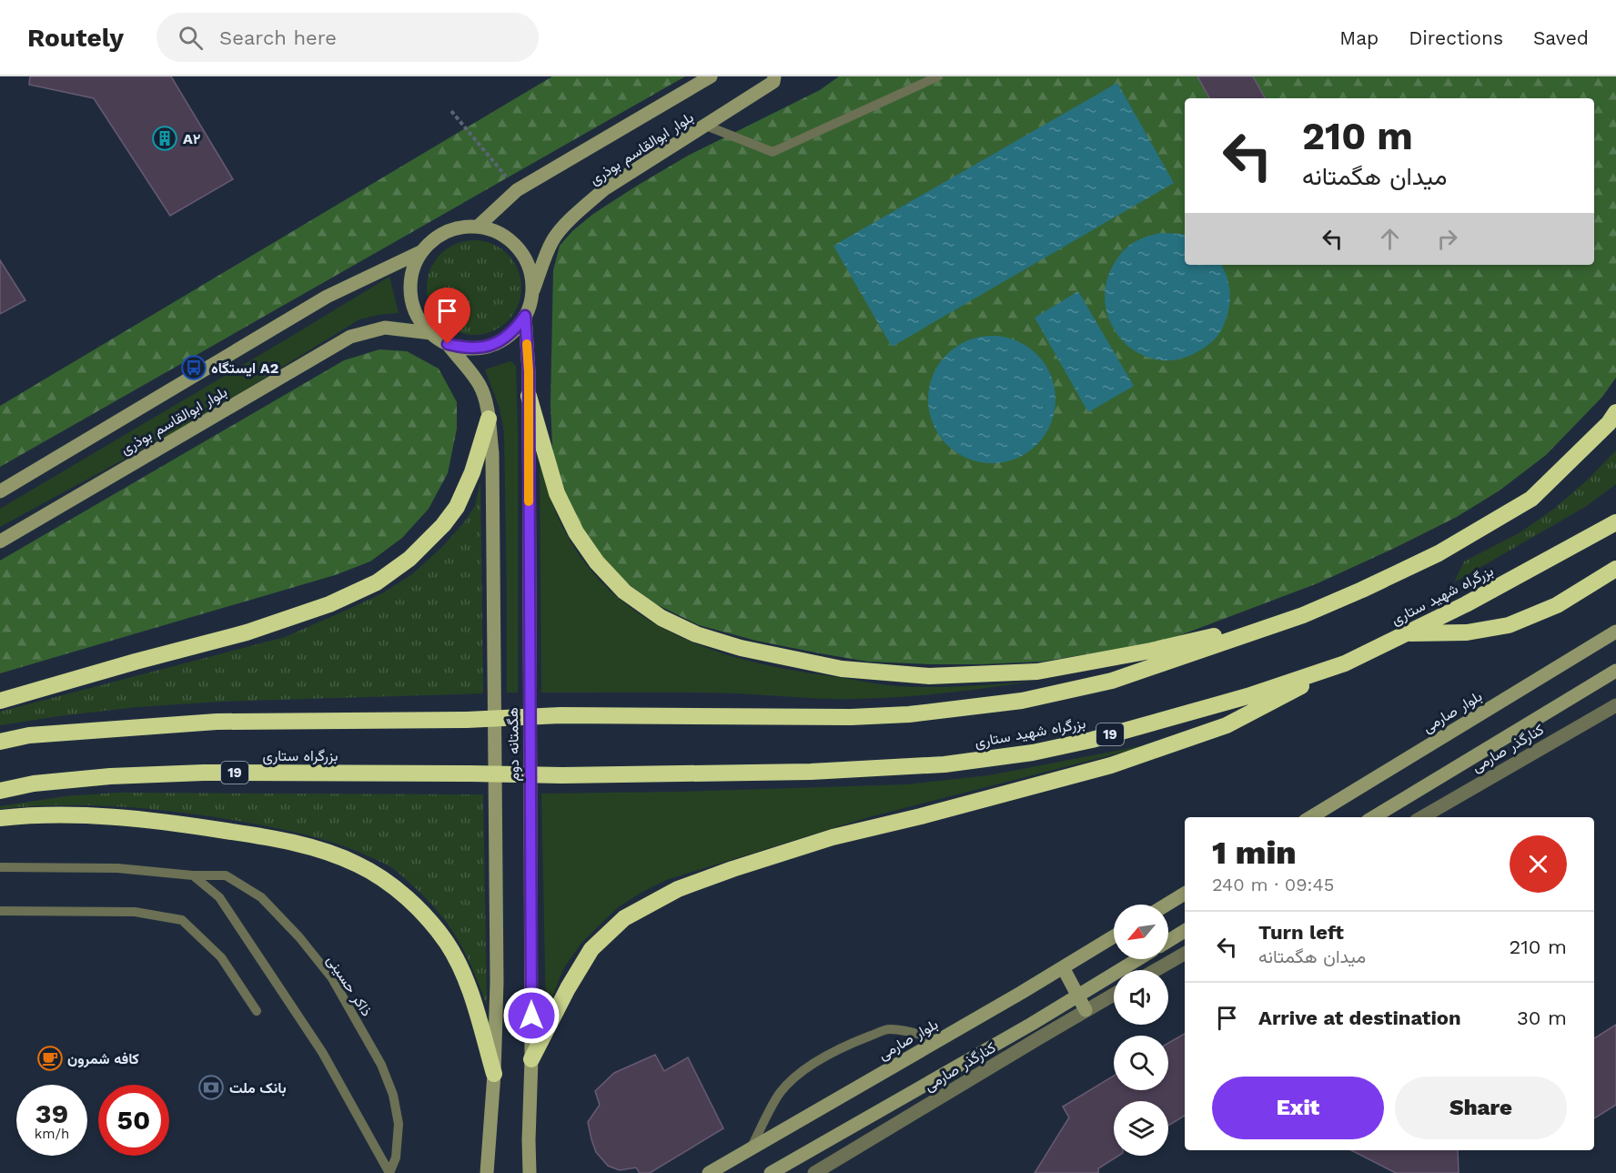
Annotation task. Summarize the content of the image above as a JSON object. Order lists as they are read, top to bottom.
{
  "streets": {
    "highway": ["بزرگراه شهید ستاری", "19", "بزرگراه ستاری"],
    "main road": ["بلوار ابوالقاسم بوذری", "بلوار صارمی", "هگمتانه دوم"],
    "street": ["کنارگذر صارمی"],
    "lane": ["ذاکر حسینی"]
  },
  "crossings": [
    ["بلوار ابوالقاسم بوذری", "هگمتانه دوم"],
    ["بزرگراه شهید ستاری", "بزرگراه ستاری"]
  ],
  "places": {
    "building": ["A۲"],
    "bus stop": ["ایستگاه A2"],
    "cafe": ["کافه شمرون"],
    "bank": ["بانک ملت"]
  },
  "north": "bottom left",
  "page": {
    "header": "Routely",
    "search": "Search here",
    "nav": ["Map", "Directions", "Saved"],
    "turn": ["210 m", "میدان هگمتانه"],
    "heading": ["1 min", "240 m · 09:45"],
    "list": [
      {
        "name": "Turn left",
        "note": "میدان هگمتانه",
        "value": "210 m"
      },
      {
        "name": "Arrive at destination",
        "value": "30 m"
      }
    ],
    "buttons": ["Exit", "Share"],
    "speed": "39 km/h",
    "limit": "50"
  }
}
